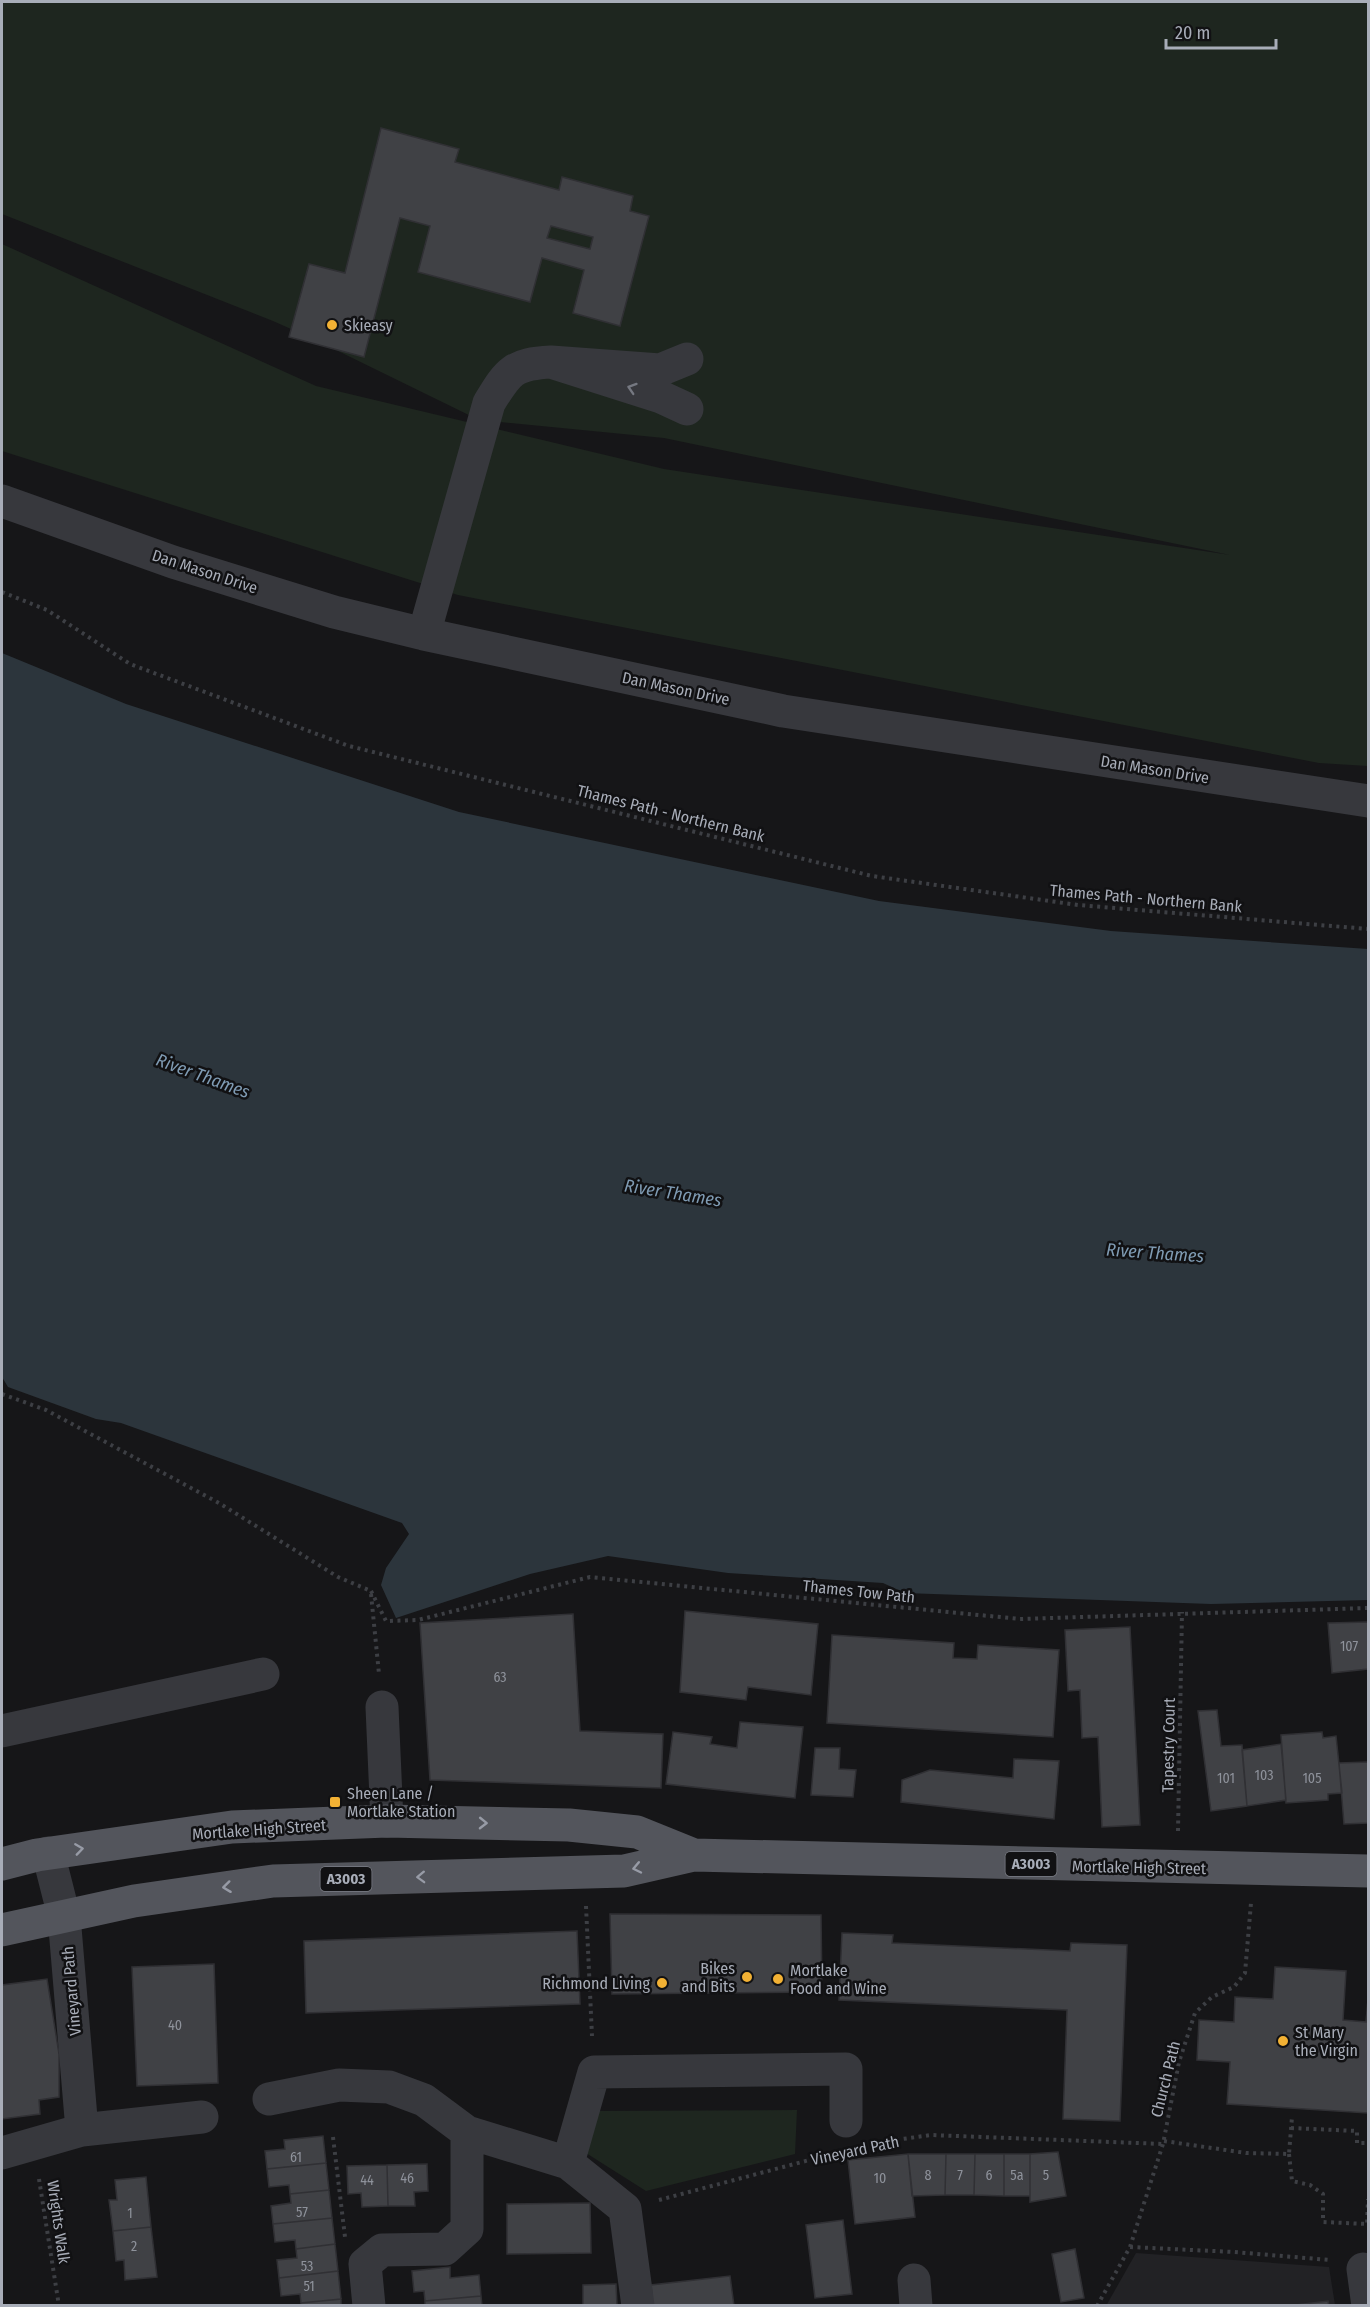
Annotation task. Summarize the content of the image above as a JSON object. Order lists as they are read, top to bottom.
{
  "streets": {
    "main road": ["Mortlake High Street", "A3003"],
    "street": ["Dan Mason Drive", "Vineyard Path"],
    "path": [
      "Thames Path - Northern Bank",
      "Thames Tow Path",
      "Tapestry Court",
      "Church Path",
      "Wrights Walk"
    ]
  },
  "crossings": [
    ["Thames Tow Path", "Tapestry Court"],
    ["Tapestry Court", "Mortlake High Street"],
    ["Mortlake High Street", "Vineyard Path"],
    ["Mortlake High Street", "Church Path"],
    ["Vineyard Path", "Church Path"]
  ],
  "water": ["River Thames"],
  "places": {
    "other": [
      "Skieasy",
      "Bikes and Bits",
      "Mortlake Food and Wine",
      "Richmond Living",
      "St Mary the Virgin"
    ],
    "transit": ["Sheen Lane / Mortlake Station"]
  },
  "house_numbers": [
    "107",
    "63",
    "103",
    "101",
    "105",
    "40",
    "61",
    "8",
    "7",
    "6",
    "5a",
    "5",
    "46",
    "10",
    "44",
    "57",
    "1",
    "2",
    "53",
    "51"
  ],
  "scale_bar": "20 m"
}
